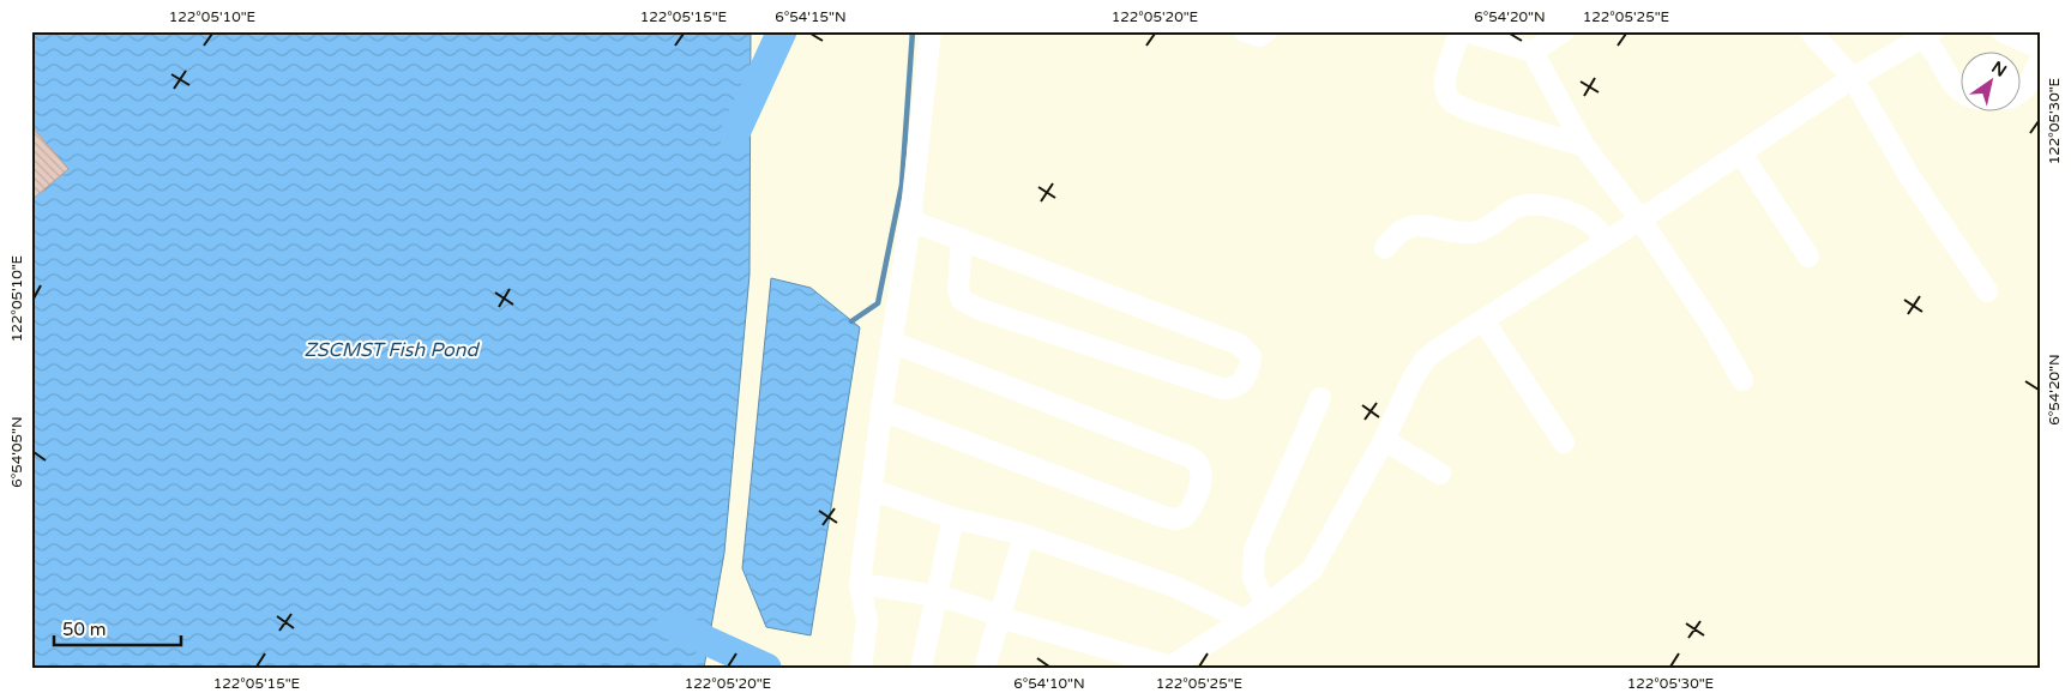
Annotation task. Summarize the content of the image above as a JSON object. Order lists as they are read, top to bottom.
{
  "water": ["ZSCMST Fish Pond"],
  "scale_bar": "50 m",
  "north": "top right",
  "coordinates": [
    "122°05'10\"E",
    "122°05'15\"E",
    "6°54'15\"N",
    "122°05'20\"E",
    "6°54'20\"N",
    "122°05'25\"E",
    "122°05'30\"E",
    "6°54'05\"N",
    "6°54'10\"N"
  ]
}
